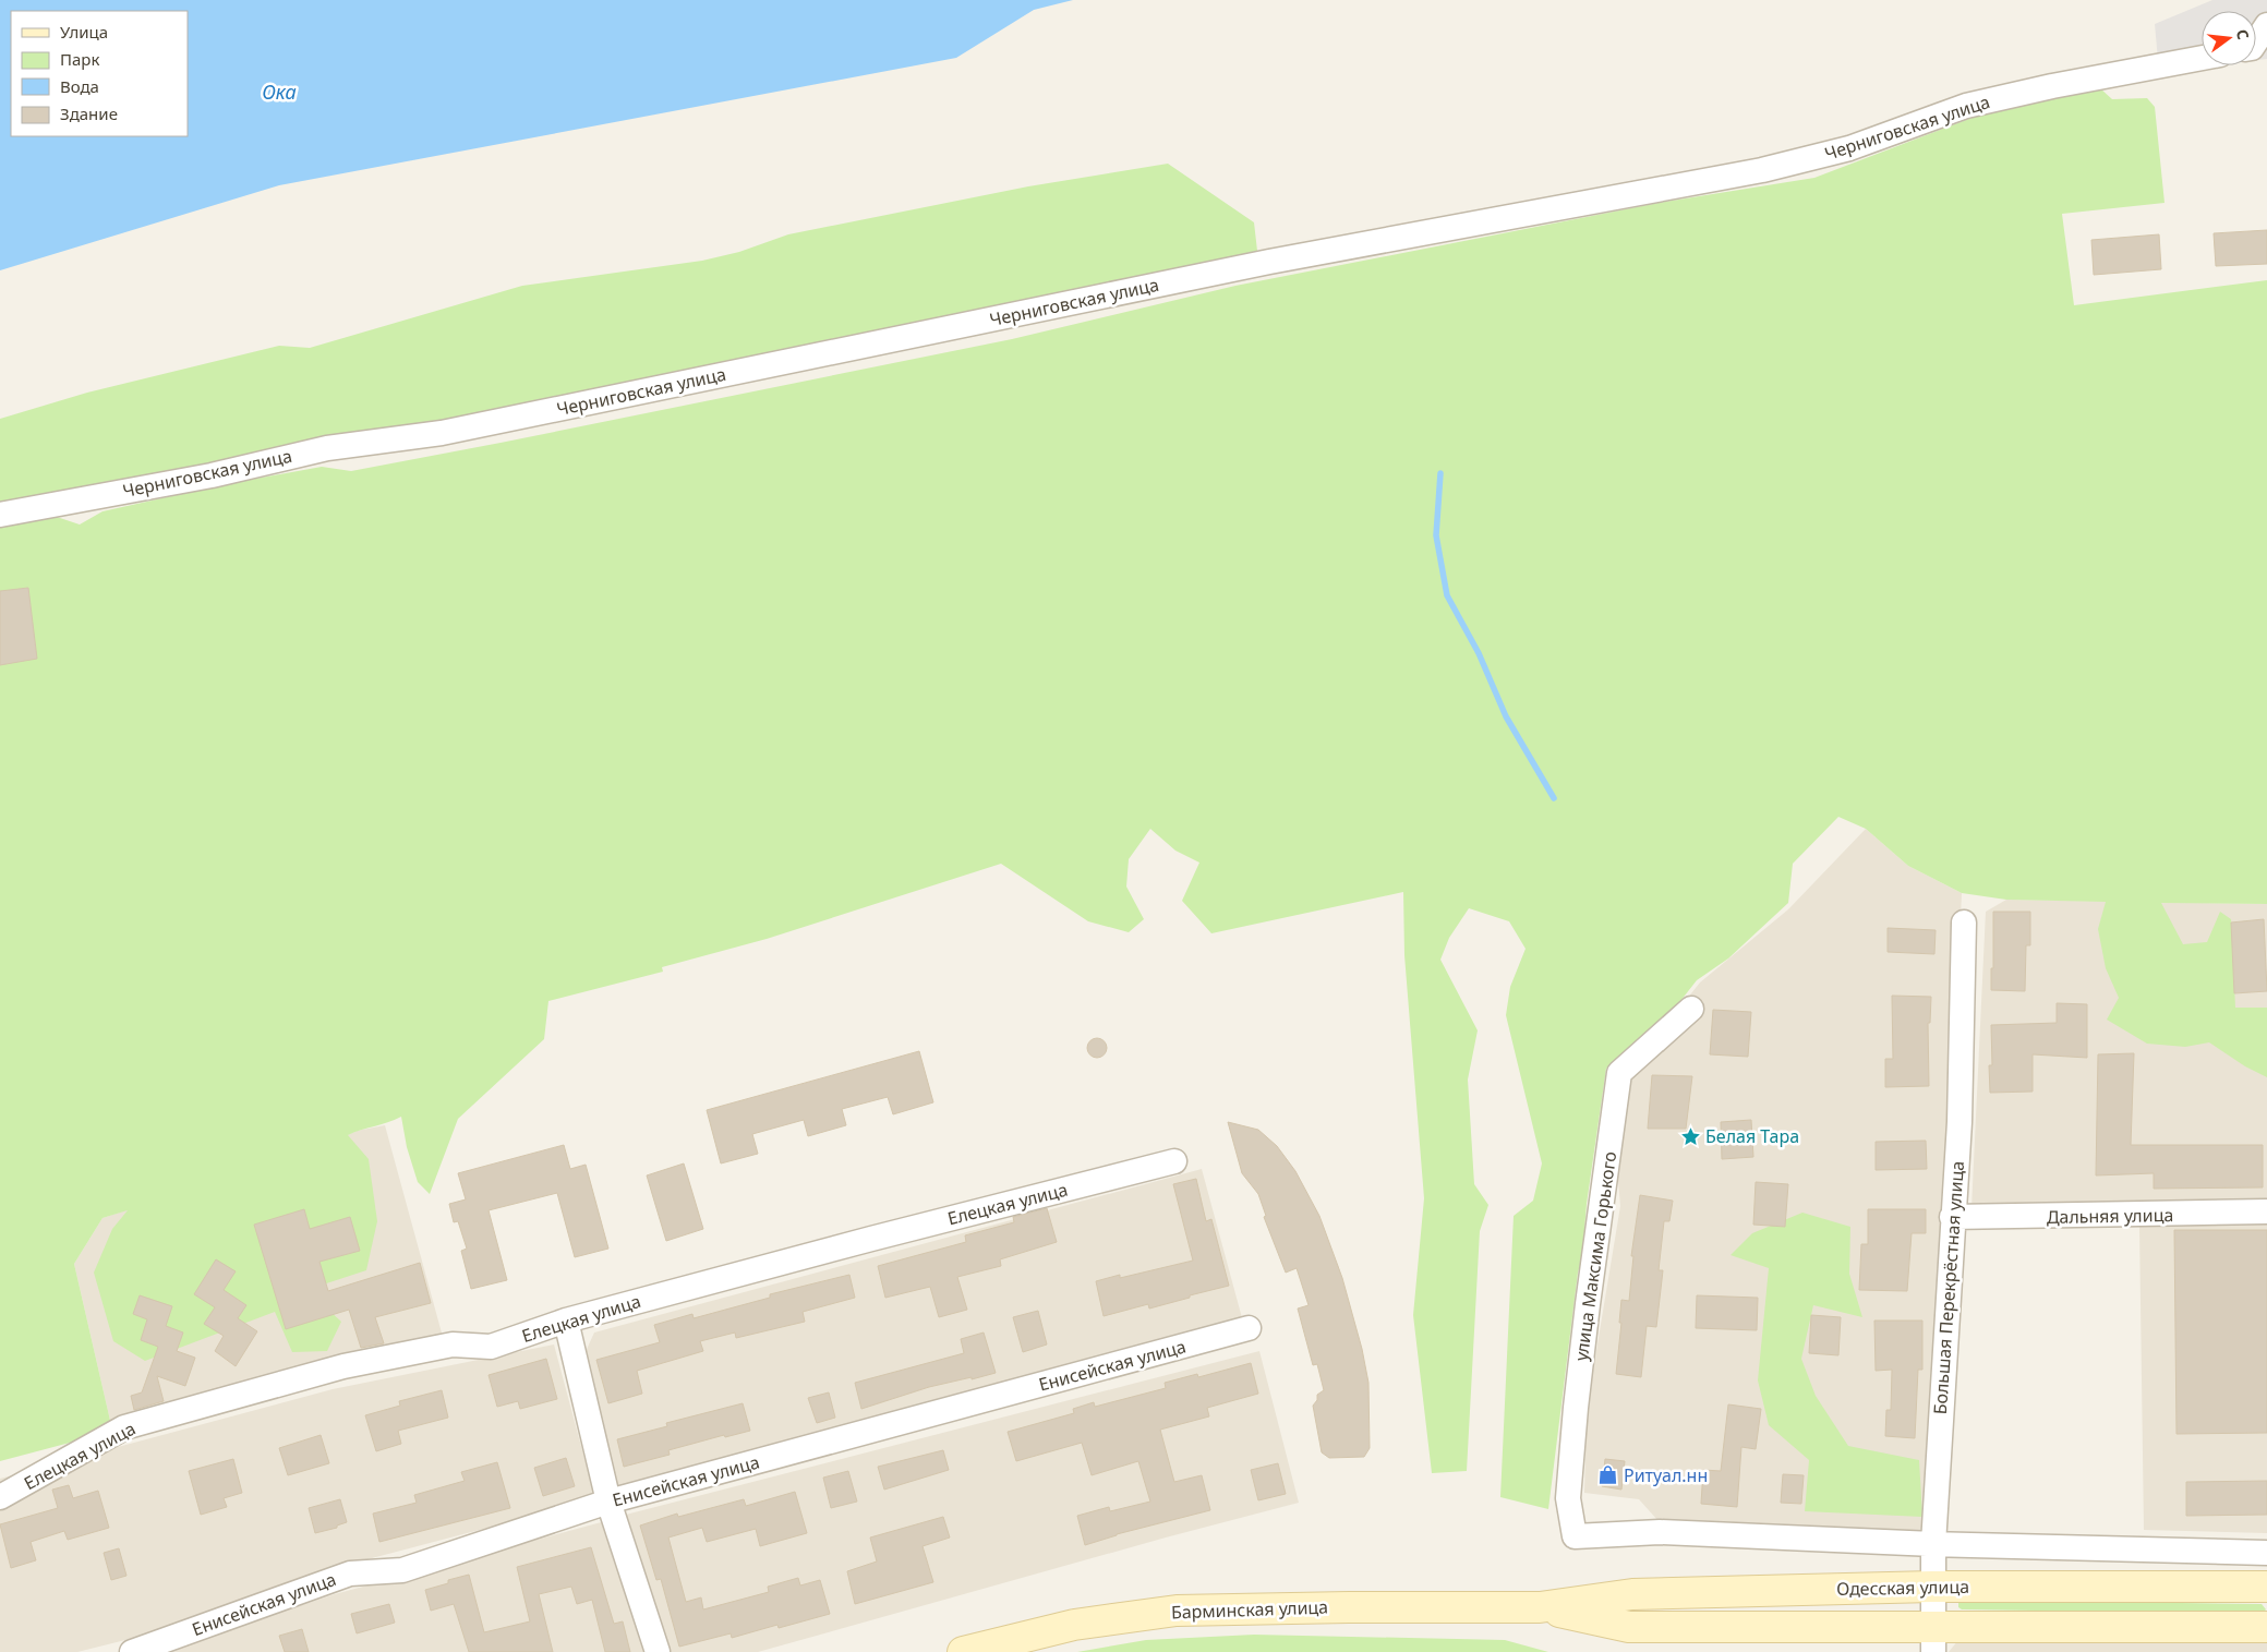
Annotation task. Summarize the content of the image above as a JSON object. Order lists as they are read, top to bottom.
{
  "streets": {
    "main road": ["Одесская улица", "Барминская улица"],
    "street": [
      "Черниговская улица",
      "Елецкая улица",
      "Дальняя улица",
      "улица Максима Горького",
      "Большая Перекрёстная улица",
      "Енисейская улица"
    ]
  },
  "crossings": [
    ["Дальняя улица", "Большая Перекрёстная улица"],
    ["улица Максима Горького", "Большая Перекрёстная улица"],
    ["Большая Перекрёстная улица", "Одесская улица"],
    ["Одесская улица", "Барминская улица"]
  ],
  "water": ["Ока"],
  "places": {
    "place": ["Белая Тара"],
    "shop": ["Ритуал.нн"]
  },
  "legend": [
    "Улица",
    "Парк",
    "Вода",
    "Здание"
  ],
  "north": "right"
}
